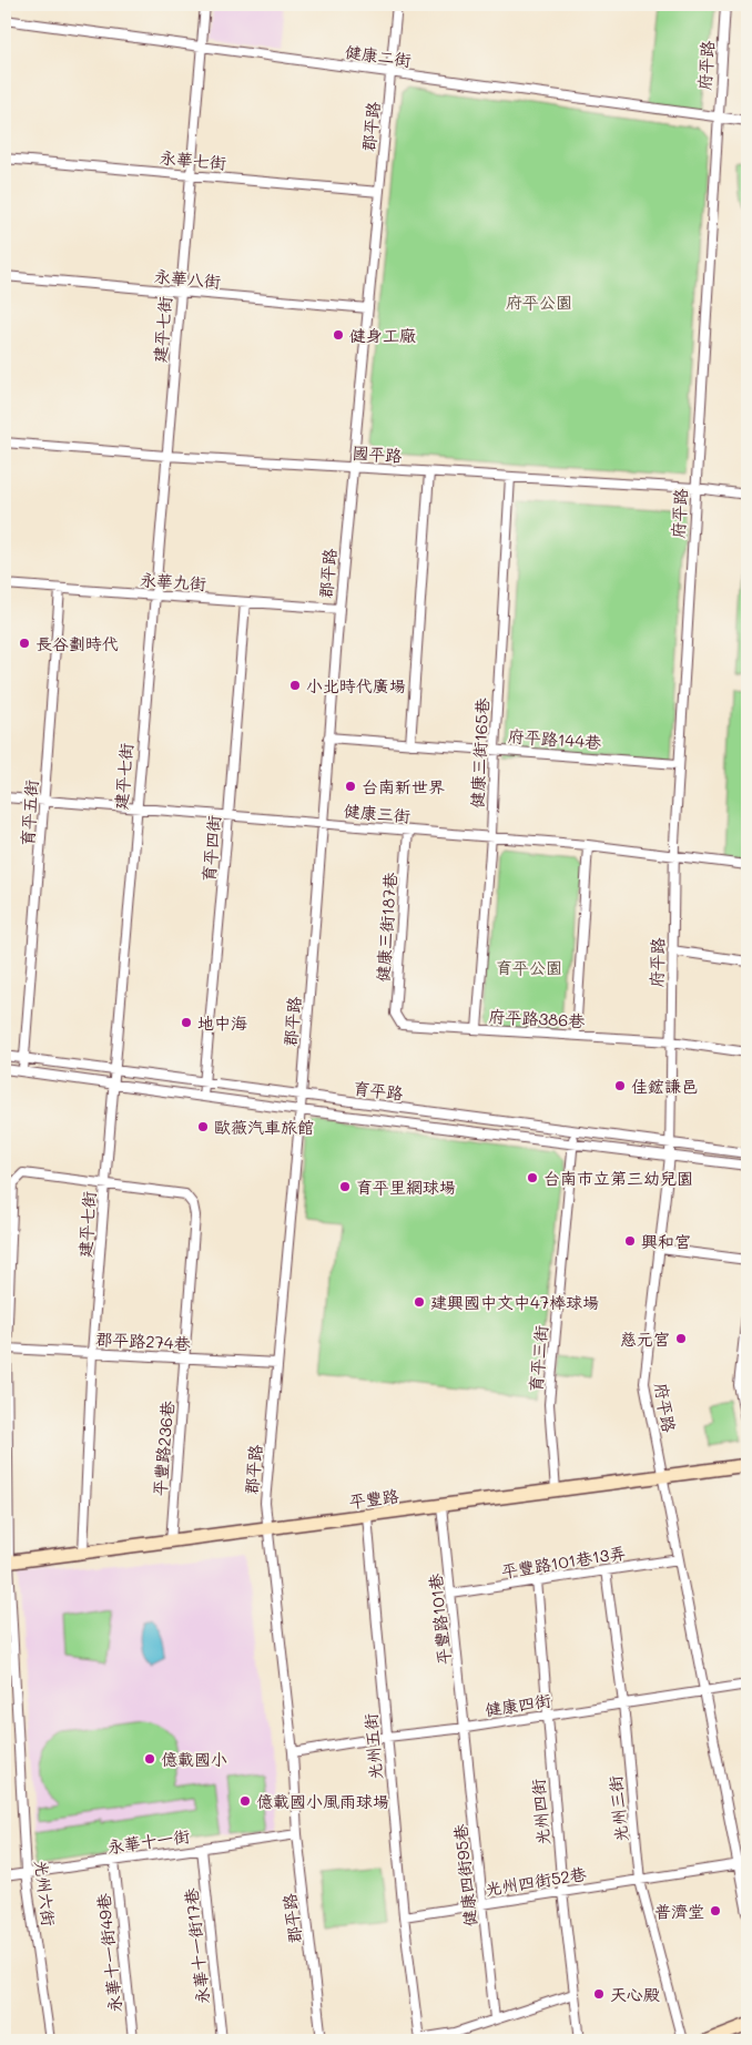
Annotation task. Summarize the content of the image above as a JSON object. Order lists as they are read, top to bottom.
{
  "streets": {
    "street": [
      "健康二街",
      "府平路",
      "郡平路",
      "永華七街",
      "永華八街",
      "建平七街",
      "國平路",
      "永華九街",
      "府平路144巷",
      "健康三街165巷",
      "育平五街",
      "健康三街",
      "育平四街",
      "健康三街187巷",
      "府平路386巷",
      "育平路",
      "郡平路274巷",
      "育平三街",
      "平豐路236巷",
      "平豐路",
      "平豐路101巷13弄",
      "平豐路101巷",
      "健康四街",
      "光州五街",
      "光州三街",
      "光州四街",
      "永華十一街",
      "健康四街95巷",
      "光州四街52巷",
      "光州六街",
      "永華十一街17巷",
      "永華十一街49巷"
    ]
  },
  "crossings": [
    ["健康二街", "府平路"],
    ["健康二街", "郡平路"],
    ["健康二街", "建平七街"],
    ["府平路", "國平路"],
    ["府平路", "府平路144巷"],
    ["府平路", "健康三街"],
    ["府平路", "府平路386巷"],
    ["府平路", "育平路"],
    ["府平路", "平豐路"],
    ["府平路", "平豐路101巷13弄"],
    ["府平路", "健康四街"],
    ["府平路", "光州四街52巷"],
    ["郡平路", "永華七街"],
    ["郡平路", "永華八街"],
    ["郡平路", "國平路"],
    ["郡平路", "永華九街"],
    ["郡平路", "府平路144巷"],
    ["郡平路", "健康三街"],
    ["郡平路", "育平路"],
    ["郡平路", "郡平路274巷"],
    ["郡平路", "平豐路"],
    ["郡平路", "健康四街"],
    ["郡平路", "永華十一街"],
    ["永華七街", "建平七街"],
    ["永華八街", "建平七街"],
    ["建平七街", "國平路"],
    ["建平七街", "永華九街"],
    ["建平七街", "健康三街"],
    ["建平七街", "育平路"],
    ["建平七街", "郡平路274巷"],
    ["建平七街", "平豐路236巷"],
    ["建平七街", "平豐路"],
    ["國平路", "健康三街165巷"],
    ["永華九街", "育平五街"],
    ["永華九街", "育平四街"],
    ["府平路144巷", "健康三街165巷"],
    ["健康三街165巷", "健康三街"],
    ["健康三街165巷", "府平路386巷"],
    ["育平五街", "健康三街"],
    ["育平五街", "育平路"],
    ["健康三街", "育平四街"],
    ["健康三街", "健康三街187巷"],
    ["育平四街", "育平路"],
    ["健康三街187巷", "府平路386巷"],
    ["育平路", "育平三街"],
    ["郡平路274巷", "平豐路236巷"],
    ["郡平路274巷", "光州六街"],
    ["育平三街", "平豐路"],
    ["平豐路236巷", "平豐路"],
    ["平豐路236巷", "光州六街"],
    ["平豐路", "平豐路101巷"],
    ["平豐路", "光州五街"],
    ["平豐路", "光州六街"],
    ["平豐路101巷13弄", "平豐路101巷"],
    ["平豐路101巷13弄", "光州三街"],
    ["平豐路101巷13弄", "光州四街"],
    ["平豐路101巷", "健康四街"],
    ["平豐路101巷", "健康四街95巷"],
    ["健康四街", "光州五街"],
    ["健康四街", "光州三街"],
    ["健康四街", "光州四街"],
    ["健康四街", "健康四街95巷"],
    ["光州五街", "光州四街52巷"],
    ["光州三街", "光州四街52巷"],
    ["光州四街", "光州四街52巷"],
    ["永華十一街", "光州六街"],
    ["永華十一街", "永華十一街17巷"],
    ["永華十一街", "永華十一街49巷"],
    ["健康四街95巷", "光州四街52巷"]
  ],
  "parks": ["府平公園", "育平公園"],
  "places": [
    "健身工廠",
    "長谷劃時代",
    "小北時代廣場",
    "台南新世界",
    "地中海",
    "佳鋐謙邑",
    "歐薇汽車旅館",
    "台南市立第三幼兒園",
    "育平里網球場",
    "興和宮",
    "建興國中文中47棒球場",
    "慈元宮",
    "億載國小",
    "億載國小風雨球場",
    "普濟堂",
    "天心殿"
  ]
}
